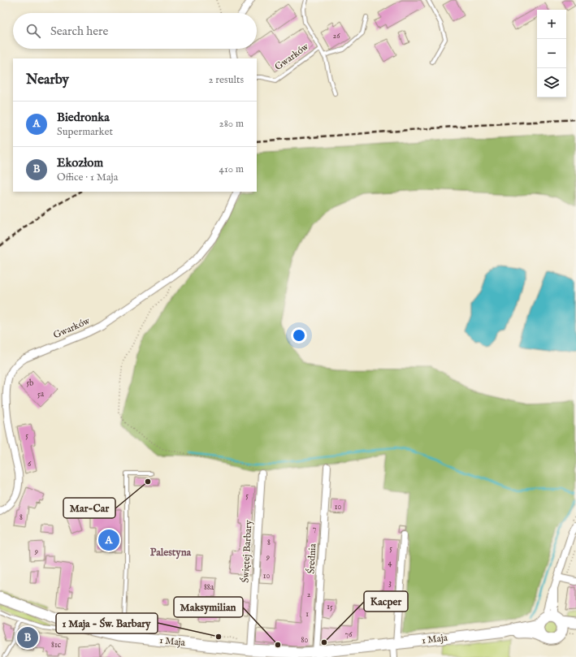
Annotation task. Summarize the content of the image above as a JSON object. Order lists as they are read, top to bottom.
{
  "streets": {
    "main road": ["1 Maja"],
    "street": ["Gwarków", "Świętej Barbary", "Średnia"]
  },
  "crossings": [
    ["Świętej Barbary", "1 Maja"],
    ["Średnia", "1 Maja"]
  ],
  "districts": ["Palestyna"],
  "places": [
    "Mar-Car",
    "1 Maja - Św. Barbary",
    "Kacper",
    "Maksymilian"
  ],
  "house_numbers": [
    "26",
    "5b",
    "5a",
    "5",
    "6",
    "5",
    "10",
    "8",
    "7",
    "8",
    "5",
    "9",
    "9",
    "4",
    "10",
    "3",
    "88a",
    "2",
    "15",
    "1",
    "76",
    "80",
    "81c"
  ],
  "page": {
    "map_buttons": ["+", "−"],
    "search": "Search here",
    "heading": ["Nearby", "2 results"],
    "list": [
      {
        "mark": "A",
        "name": "Biedronka",
        "note": "Supermarket",
        "value": "280 m"
      },
      {
        "mark": "B",
        "name": "Ekozłom",
        "note": "Office · 1 Maja",
        "value": "410 m"
      }
    ],
    "pins": ["A", "B"]
  }
}
